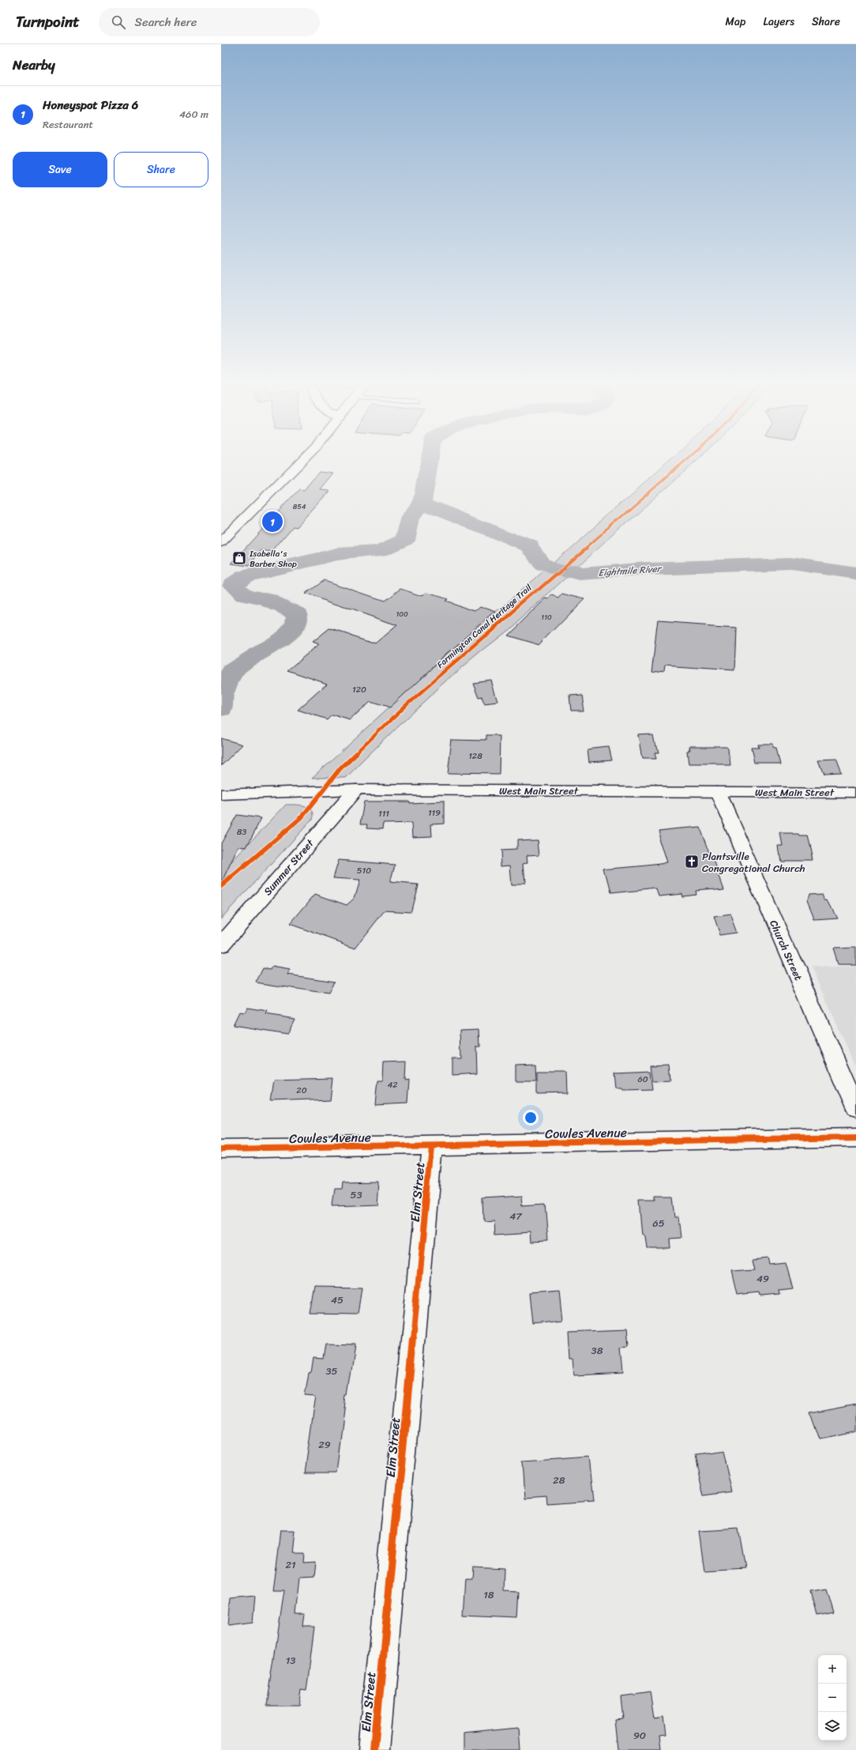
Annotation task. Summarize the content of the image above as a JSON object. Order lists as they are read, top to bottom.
{
  "streets": {
    "main road": [
      "West Main Street",
      "Summer Street",
      "Church Street",
      "Cowles Avenue",
      "Elm Street"
    ],
    "cycle path": ["Farmington Canal Heritage Trail"]
  },
  "crossings": [
    ["West Main Street", "Summer Street"],
    ["West Main Street", "Church Street"],
    ["Cowles Avenue", "Elm Street"]
  ],
  "water": ["Eightmile River"],
  "places": {
    "shop": ["Isabella's Barber Shop"],
    "church": ["Plantsville Congregational Church"]
  },
  "house_numbers": [
    "854",
    "100",
    "110",
    "120",
    "128",
    "119",
    "111",
    "83",
    "510",
    "60",
    "42",
    "20",
    "53",
    "47",
    "65",
    "49",
    "45",
    "38",
    "35",
    "29",
    "28",
    "21",
    "18",
    "13",
    "90"
  ],
  "page": {
    "header": "Turnpoint",
    "search": "Search here",
    "nav": ["Map", "Layers", "Share"],
    "heading": "Nearby",
    "list": [
      {
        "mark": "1",
        "name": "Honeyspot Pizza 6",
        "note": "Restaurant",
        "value": "460 m"
      }
    ],
    "buttons": ["Save", "Share"],
    "pins": "1",
    "map_buttons": ["+", "−"]
  }
}
